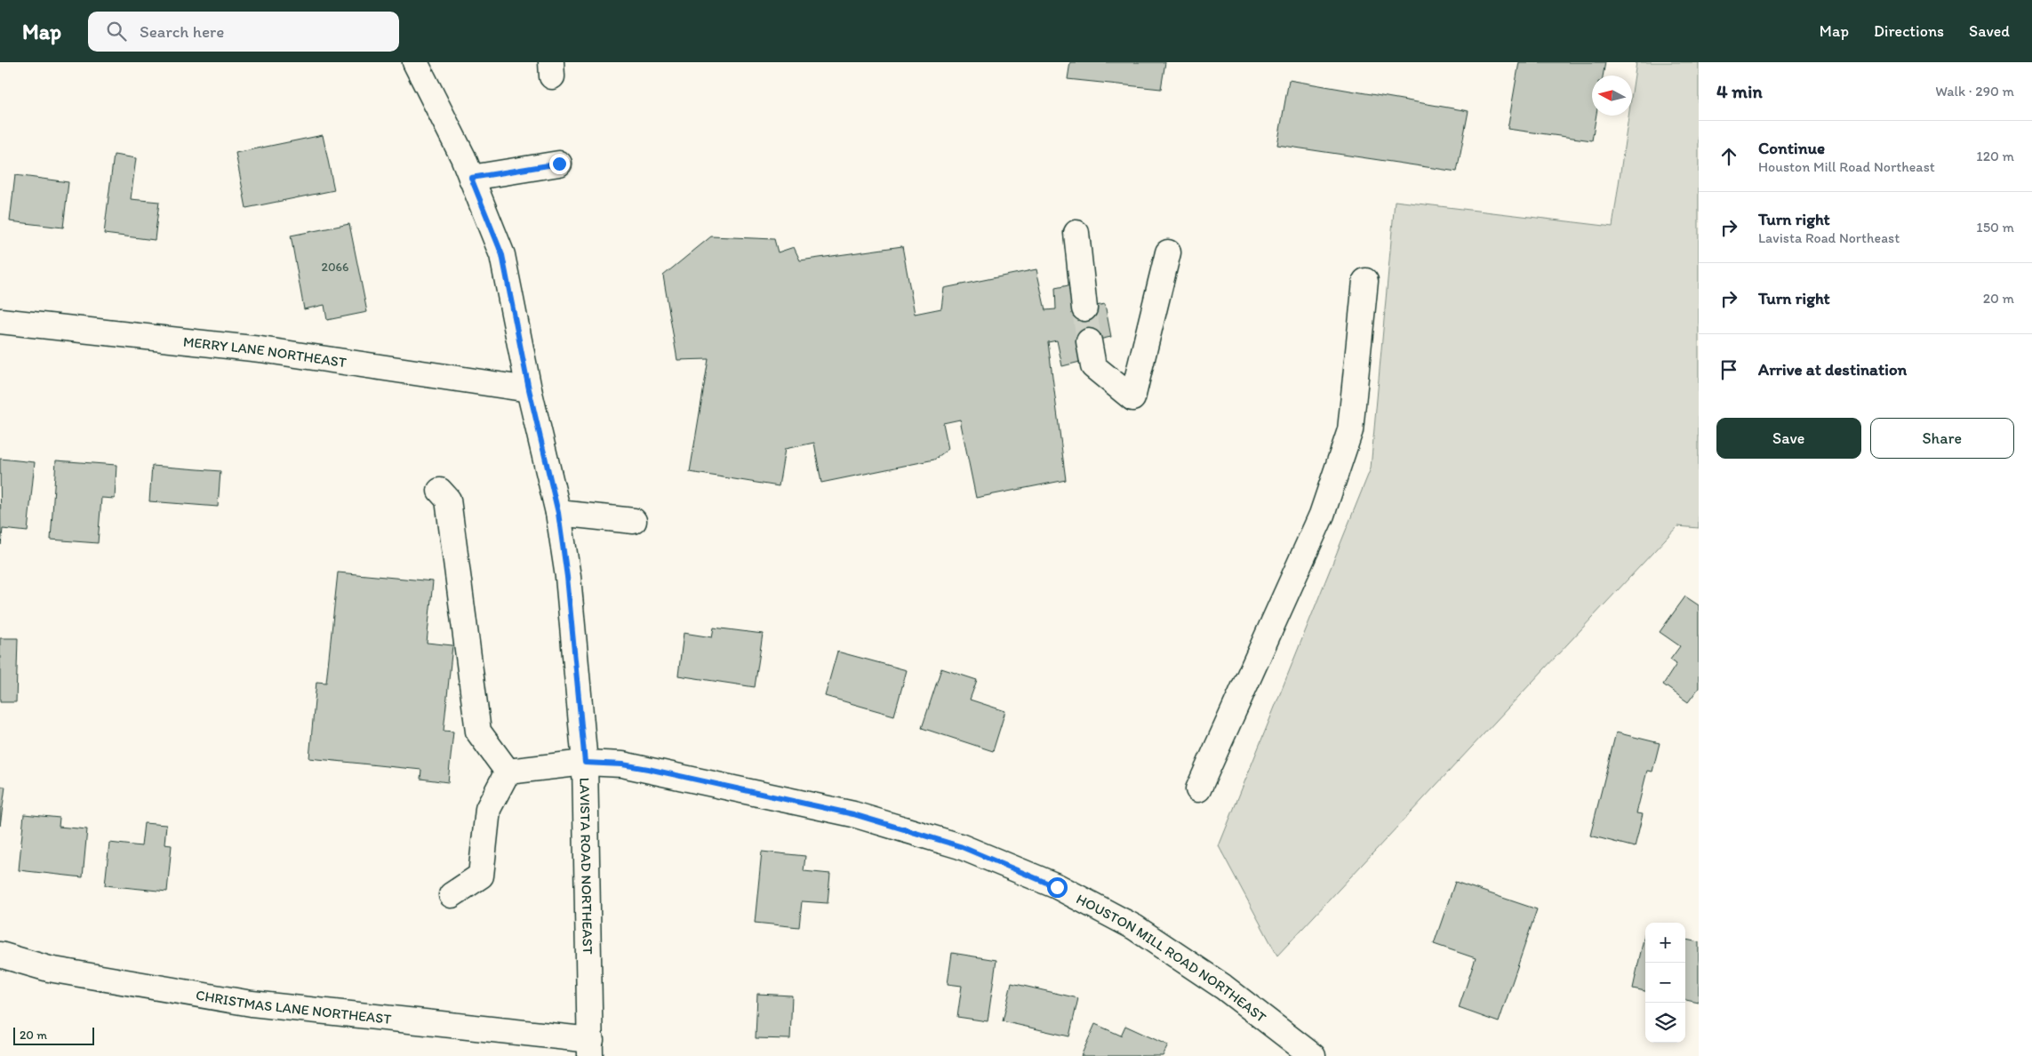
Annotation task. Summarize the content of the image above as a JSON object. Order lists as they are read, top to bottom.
{
  "streets": {
    "street": [
      "MERRY LANE NORTHEAST",
      "LAVISTA ROAD NORTHEAST",
      "HOUSTON MILL ROAD NORTHEAST",
      "CHRISTMAS LANE NORTHEAST"
    ]
  },
  "crossings": [
    ["MERRY LANE NORTHEAST", "LAVISTA ROAD NORTHEAST"],
    ["LAVISTA ROAD NORTHEAST", "HOUSTON MILL ROAD NORTHEAST"],
    ["LAVISTA ROAD NORTHEAST", "CHRISTMAS LANE NORTHEAST"]
  ],
  "house_numbers": ["2066"],
  "scale_bar": "20 m",
  "north": "left",
  "page": {
    "header": "Map",
    "search": "Search here",
    "nav": ["Map", "Directions", "Saved"],
    "heading": ["4 min", "Walk · 290 m"],
    "list": [
      ["Continue", "Houston Mill Road Northeast", "120 m"],
      ["Turn right", "Lavista Road Northeast", "150 m"],
      ["Turn right", "20 m"],
      "Arrive at destination"
    ],
    "buttons": ["Save", "Share"],
    "map_buttons": ["+", "−"],
    "scale": "20 m"
  }
}
